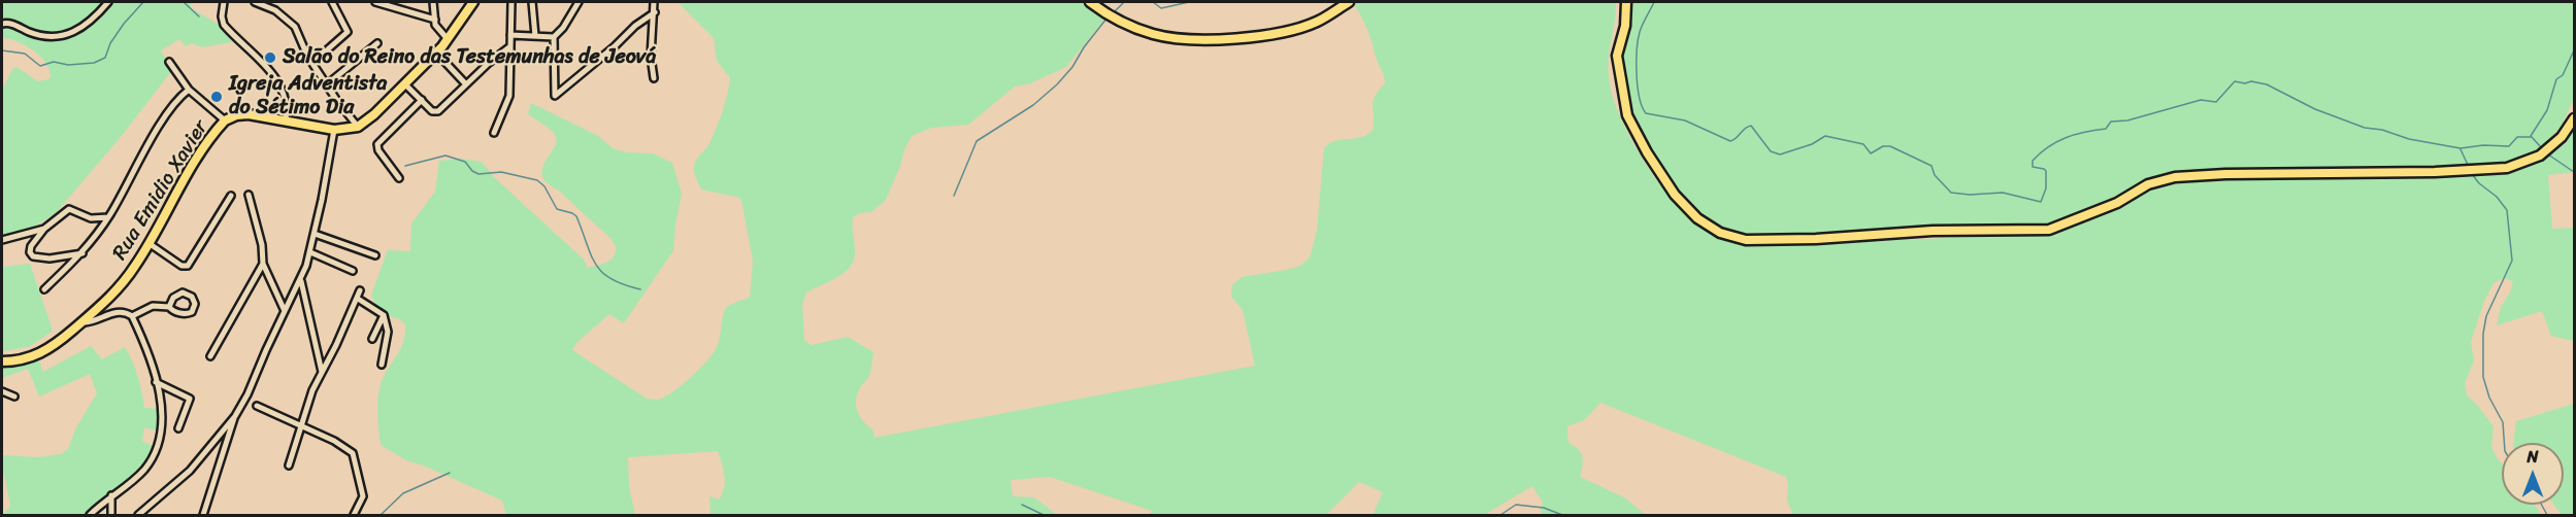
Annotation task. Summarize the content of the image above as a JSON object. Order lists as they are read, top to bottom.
{
  "streets": {
    "main road": ["Rua Emidio Xavier"]
  },
  "places": ["Salão do Reino das Testemunhas de Jeová", "Igreja Adventista do Sétimo Dia"],
  "north": "top"
}
